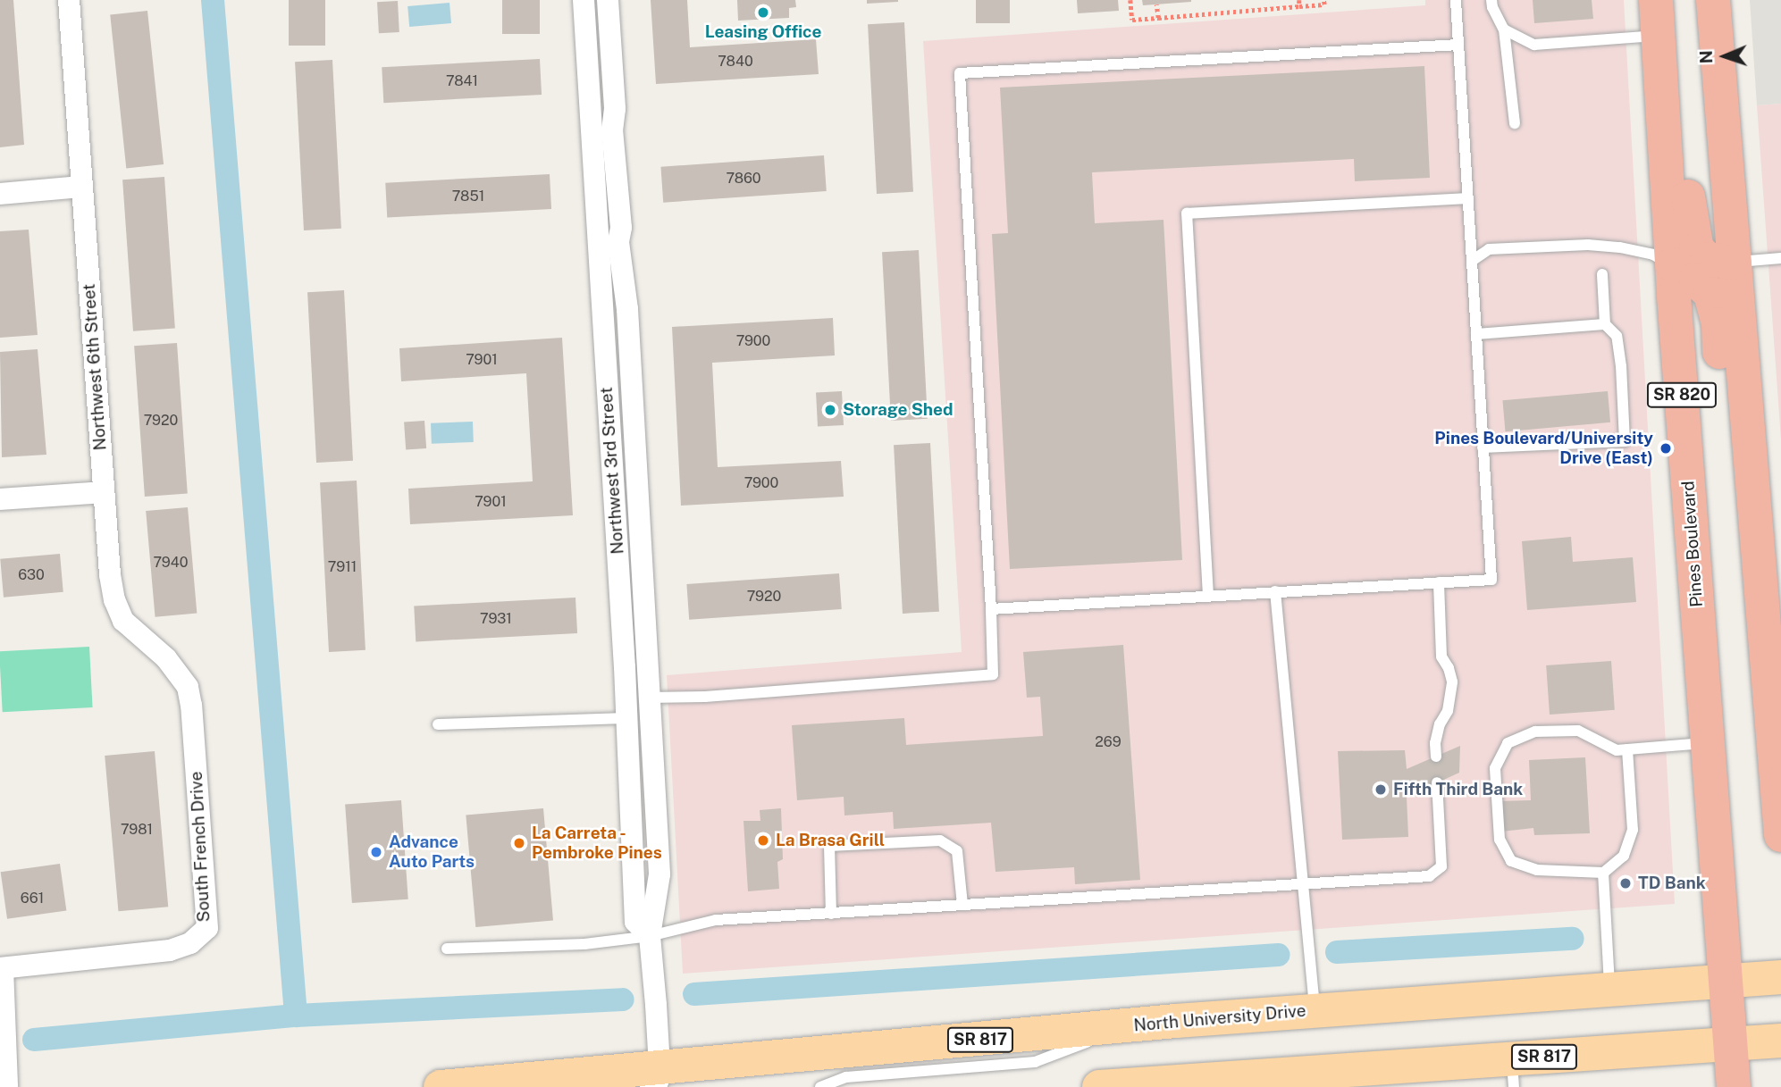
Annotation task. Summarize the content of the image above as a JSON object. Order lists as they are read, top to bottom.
{
  "streets": {
    "highway": ["SR 820", "Pines Boulevard"],
    "main road": ["North University Drive", "SR 817"],
    "street": ["Northwest 6th Street", "Northwest 3rd Street", "South French Drive"]
  },
  "crossings": [
    ["Northwest 6th Street", "South French Drive"],
    ["Northwest 3rd Street", "North University Drive"],
    ["Pines Boulevard", "North University Drive"],
    ["Pines Boulevard", "SR 817"]
  ],
  "places": [
    "Leasing Office",
    "Storage Shed",
    "Pines Boulevard/University Drive (East)",
    "Fifth Third Bank",
    "La Brasa Grill",
    "La Carreta - Pembroke Pines",
    "Advance Auto Parts",
    "TD Bank"
  ],
  "house_numbers": [
    "7840",
    "7841",
    "7860",
    "7851",
    "7900",
    "7901",
    "7920",
    "7900",
    "7901",
    "7940",
    "7911",
    "630",
    "7920",
    "7931",
    "269",
    "7981",
    "661"
  ],
  "north": "left"
}
